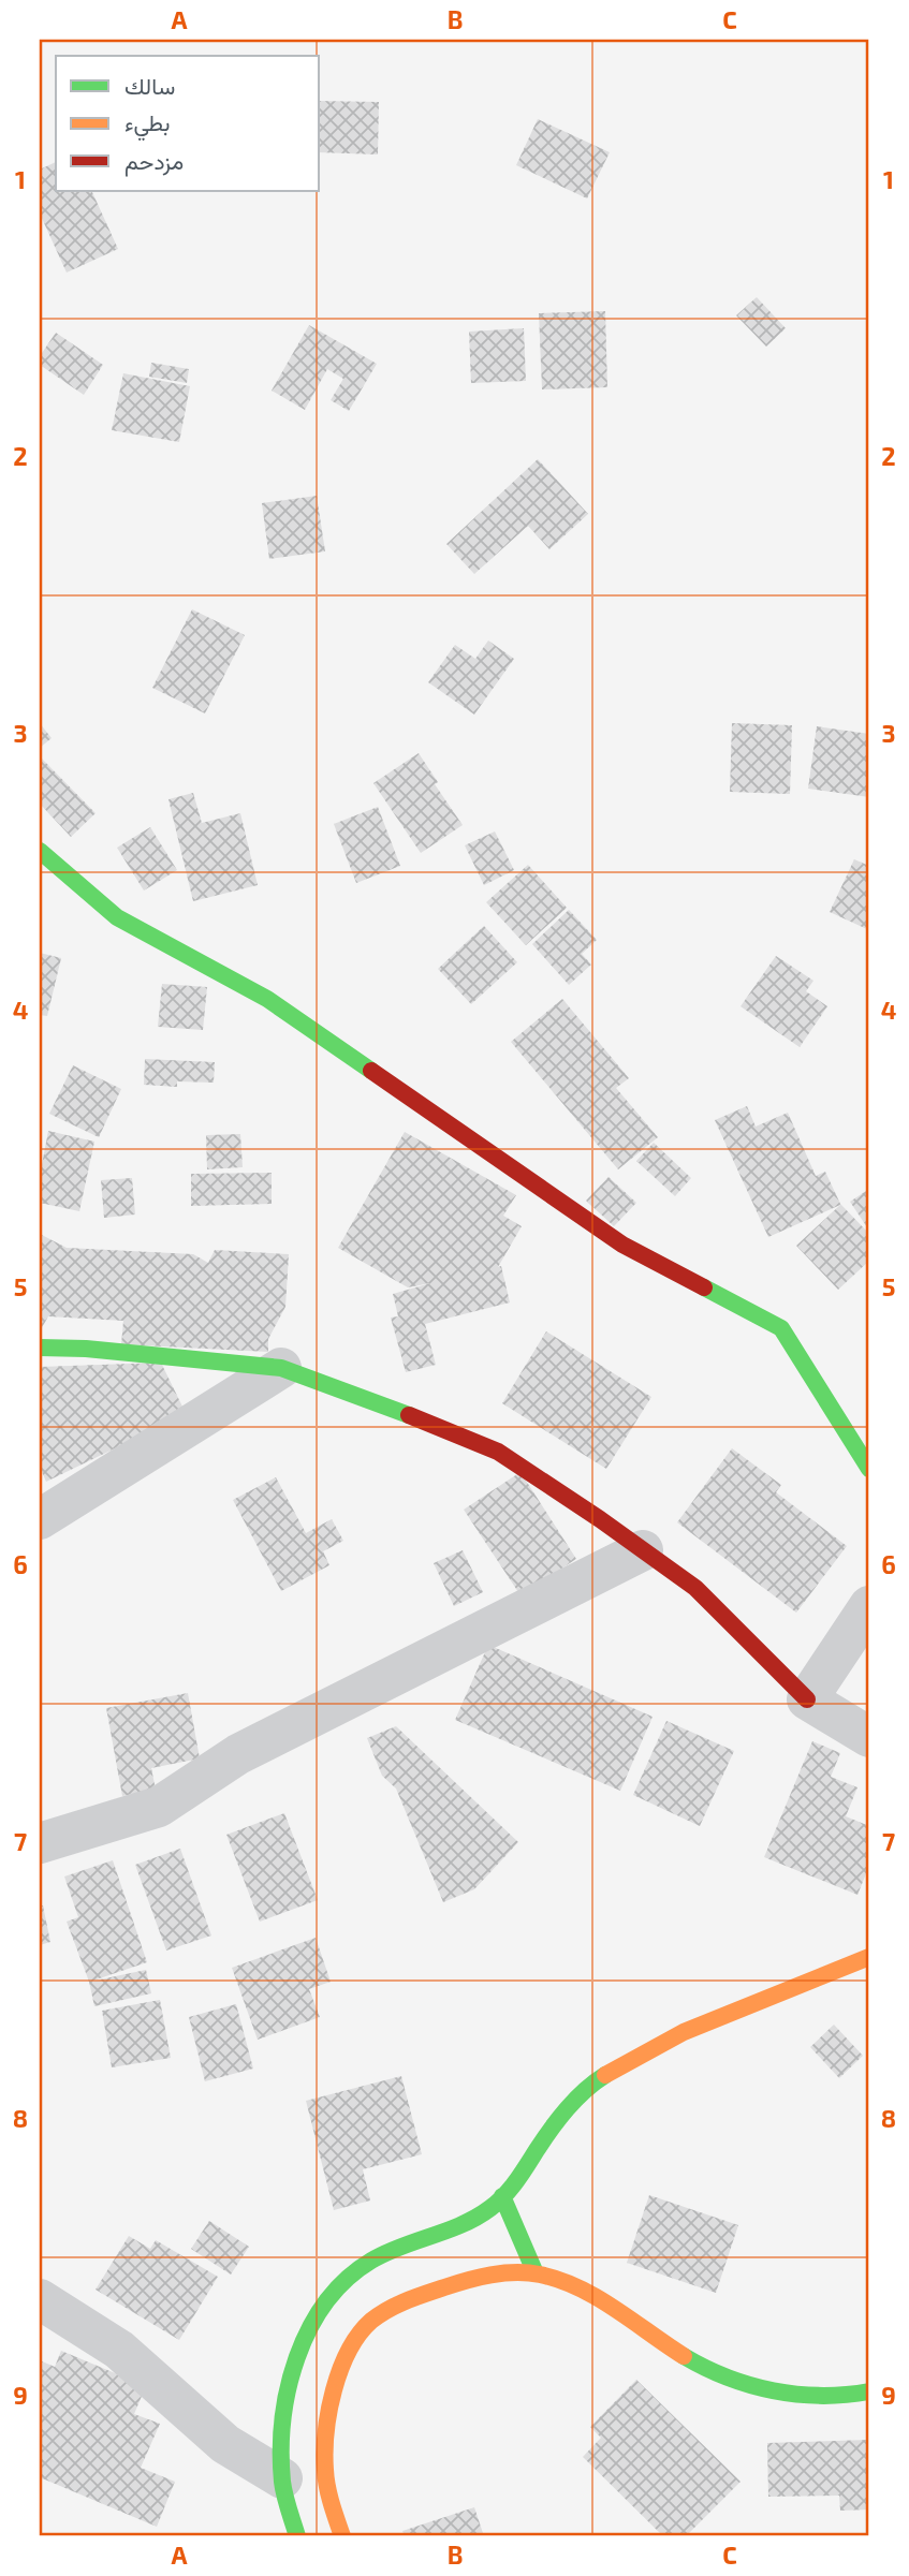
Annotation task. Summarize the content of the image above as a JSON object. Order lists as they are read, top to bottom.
{
  "legend": ["سالك", "بطيء", "مزدحم"],
  "grid": {
    "columns": ["A", "B", "C"],
    "rows": [
      "1",
      "2",
      "3",
      "4",
      "5",
      "6",
      "7",
      "8",
      "9"
    ]
  }
}
